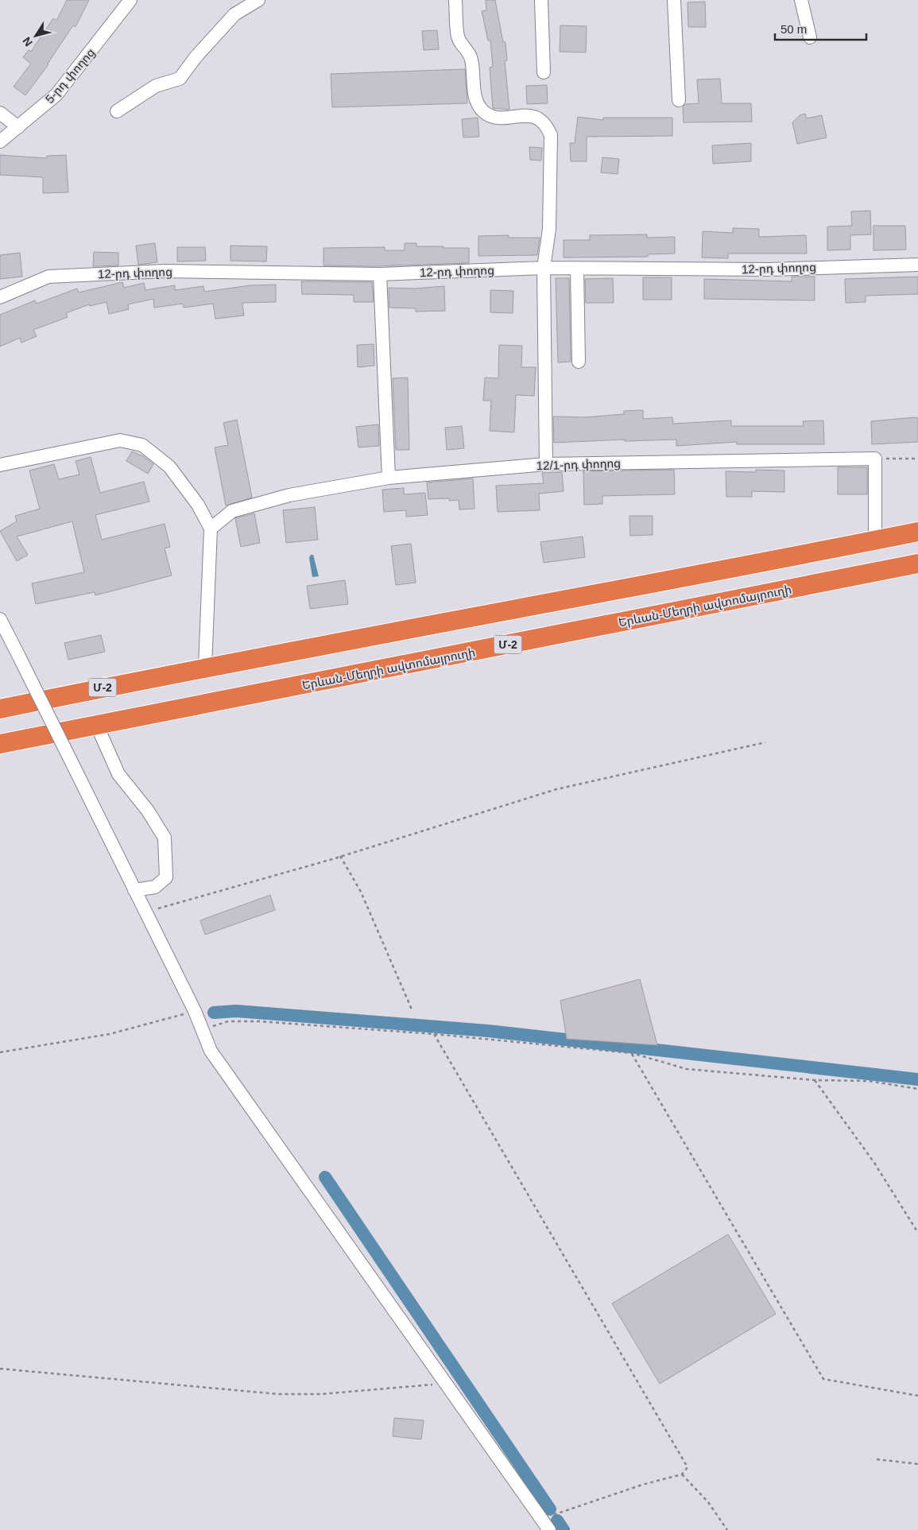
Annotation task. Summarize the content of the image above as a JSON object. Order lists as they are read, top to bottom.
{
  "streets": {
    "highway": ["Երևան-Մեղրի ավտոմայրուղի", "Մ-2"],
    "street": ["5-րդ փողոց", "12-րդ փողոց", "12/1-րդ փողոց"]
  },
  "scale_bar": "50 m",
  "north": "bottom left"
}
